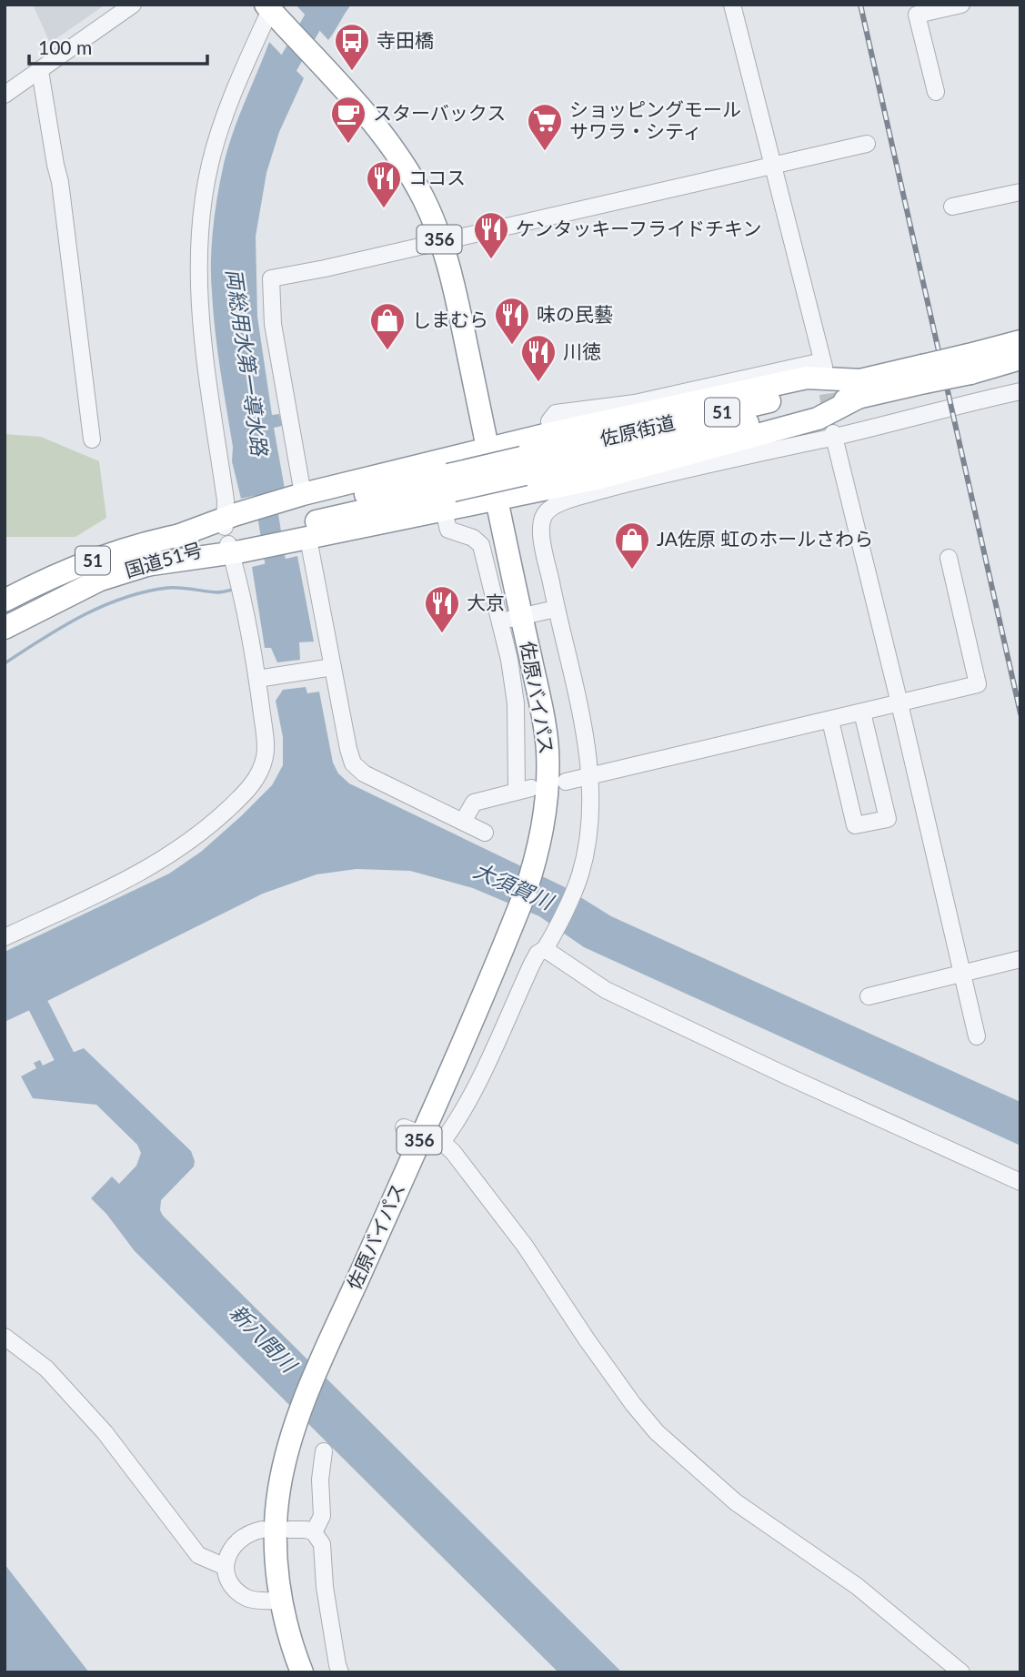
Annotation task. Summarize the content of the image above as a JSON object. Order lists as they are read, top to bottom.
{
  "streets": {
    "highway": [
      "356",
      "51",
      "佐原街道",
      "国道51号",
      "佐原バイパス"
    ]
  },
  "water": ["両総用水第一導水路", "大須賀川", "新八間川"],
  "places": {
    "bus stop": ["寺田橋"],
    "cafe": ["スターバックス"],
    "supermarket": ["ショッピングモール サワラ・シティ"],
    "restaurant": [
      "ココス",
      "ケンタッキーフライドチキン",
      "味の民藝",
      "川徳",
      "大京"
    ],
    "shop": ["しまむら", "JA佐原 虹のホールさわら"]
  },
  "scale_bar": "100 m"
}
